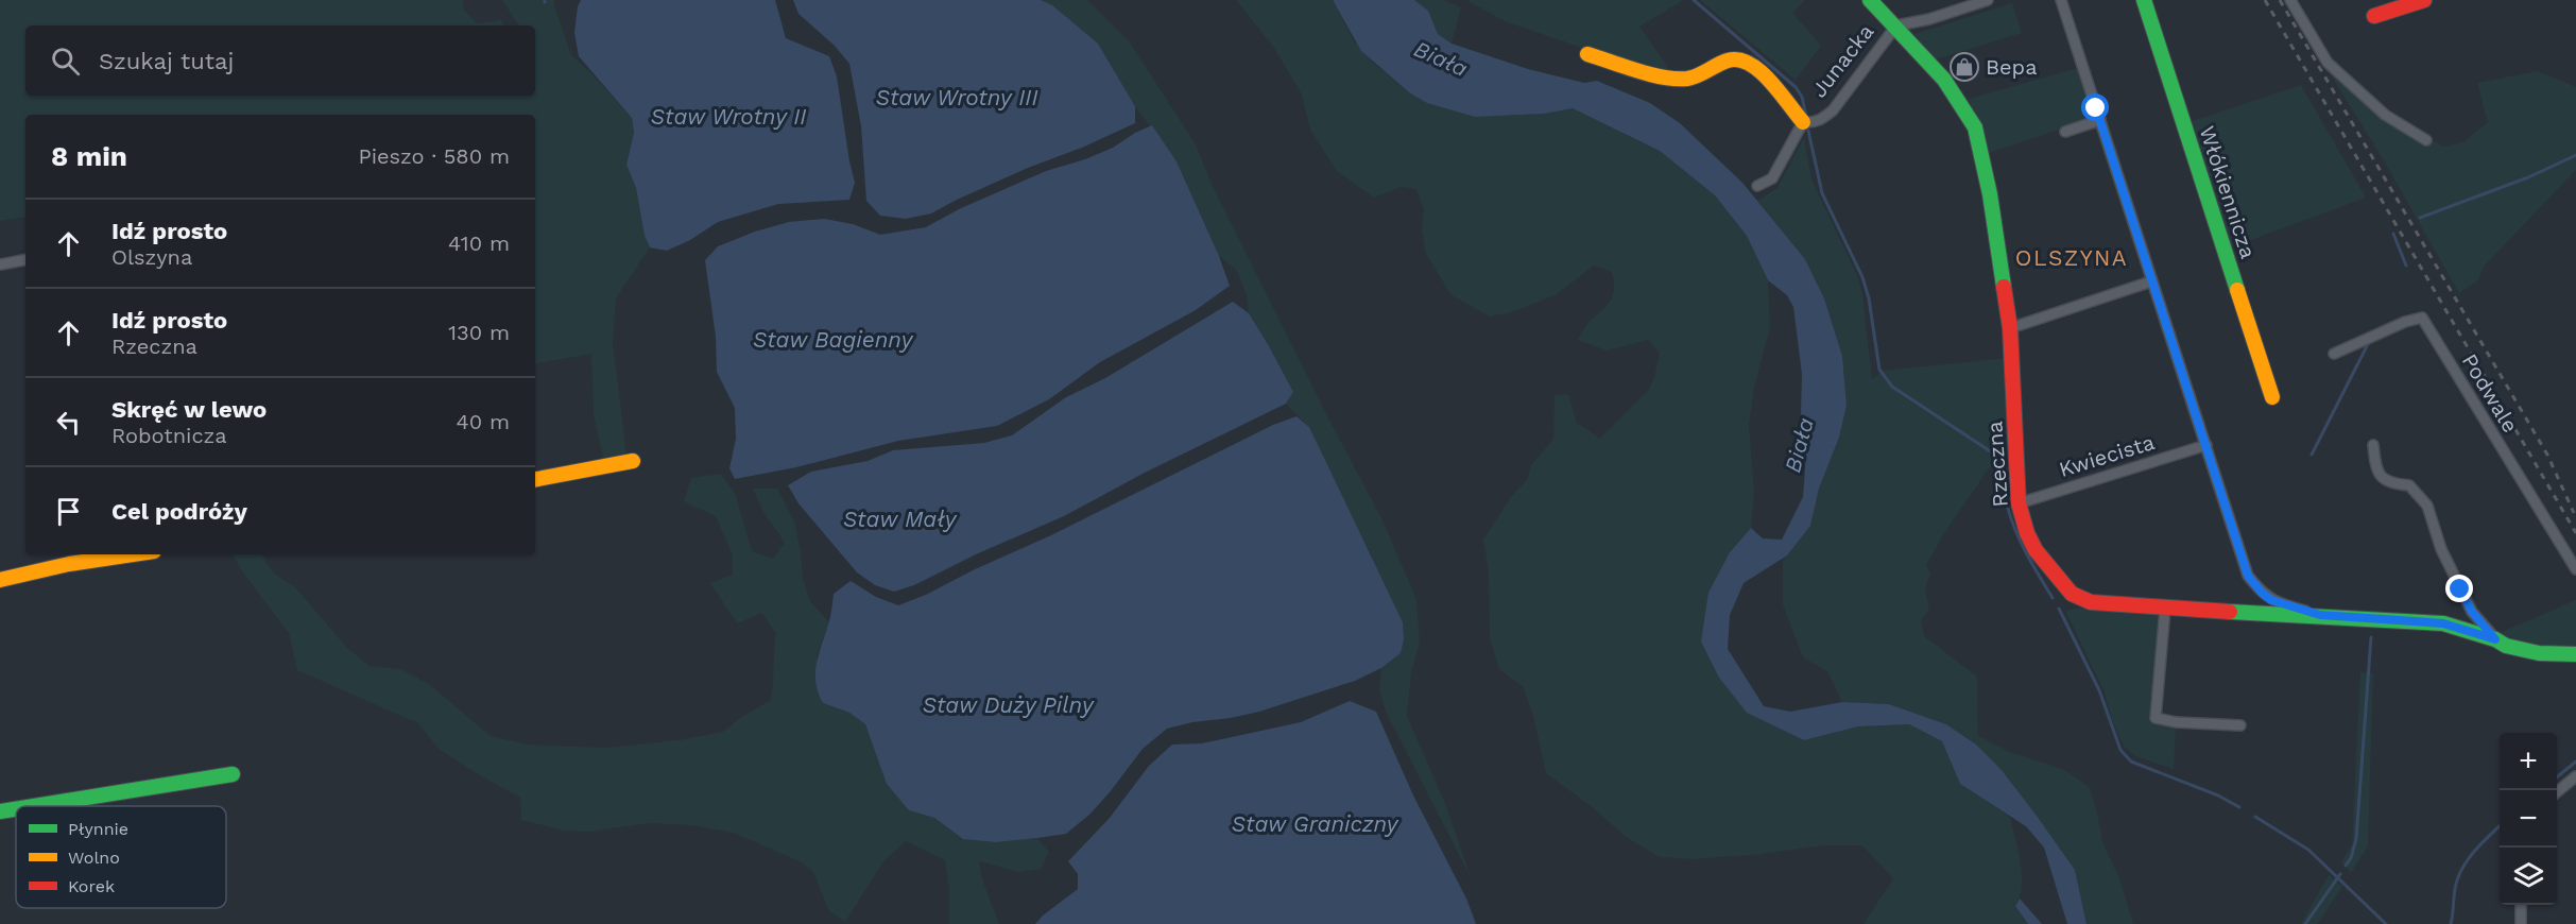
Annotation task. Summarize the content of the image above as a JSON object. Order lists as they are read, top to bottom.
{
  "streets": {
    "street": [
      "Junacka",
      "Włókiennicza",
      "Podwale",
      "Kwiecista",
      "Rzeczna"
    ]
  },
  "crossings": [
    ["Junacka", "Rzeczna"],
    ["Kwiecista", "Rzeczna"]
  ],
  "districts": ["OLSZYNA"],
  "water": [
    "Biała",
    "Staw Wrotny III",
    "Staw Wrotny II",
    "Staw Bagienny",
    "Staw Mały",
    "Staw Duży Pilny",
    "Staw Graniczny"
  ],
  "places": {
    "shop": ["Bepa"]
  },
  "legend": ["Płynnie", "Wolno", "Korek"],
  "page": {
    "search": "Szukaj tutaj",
    "heading": ["8 min", "Pieszo · 580 m"],
    "list": [
      ["Idź prosto", "Olszyna", "410 m"],
      ["Idź prosto", "Rzeczna", "130 m"],
      ["Skręć w lewo", "Robotnicza", "40 m"],
      "Cel podróży"
    ],
    "map_buttons": ["+", "−"]
  }
}
